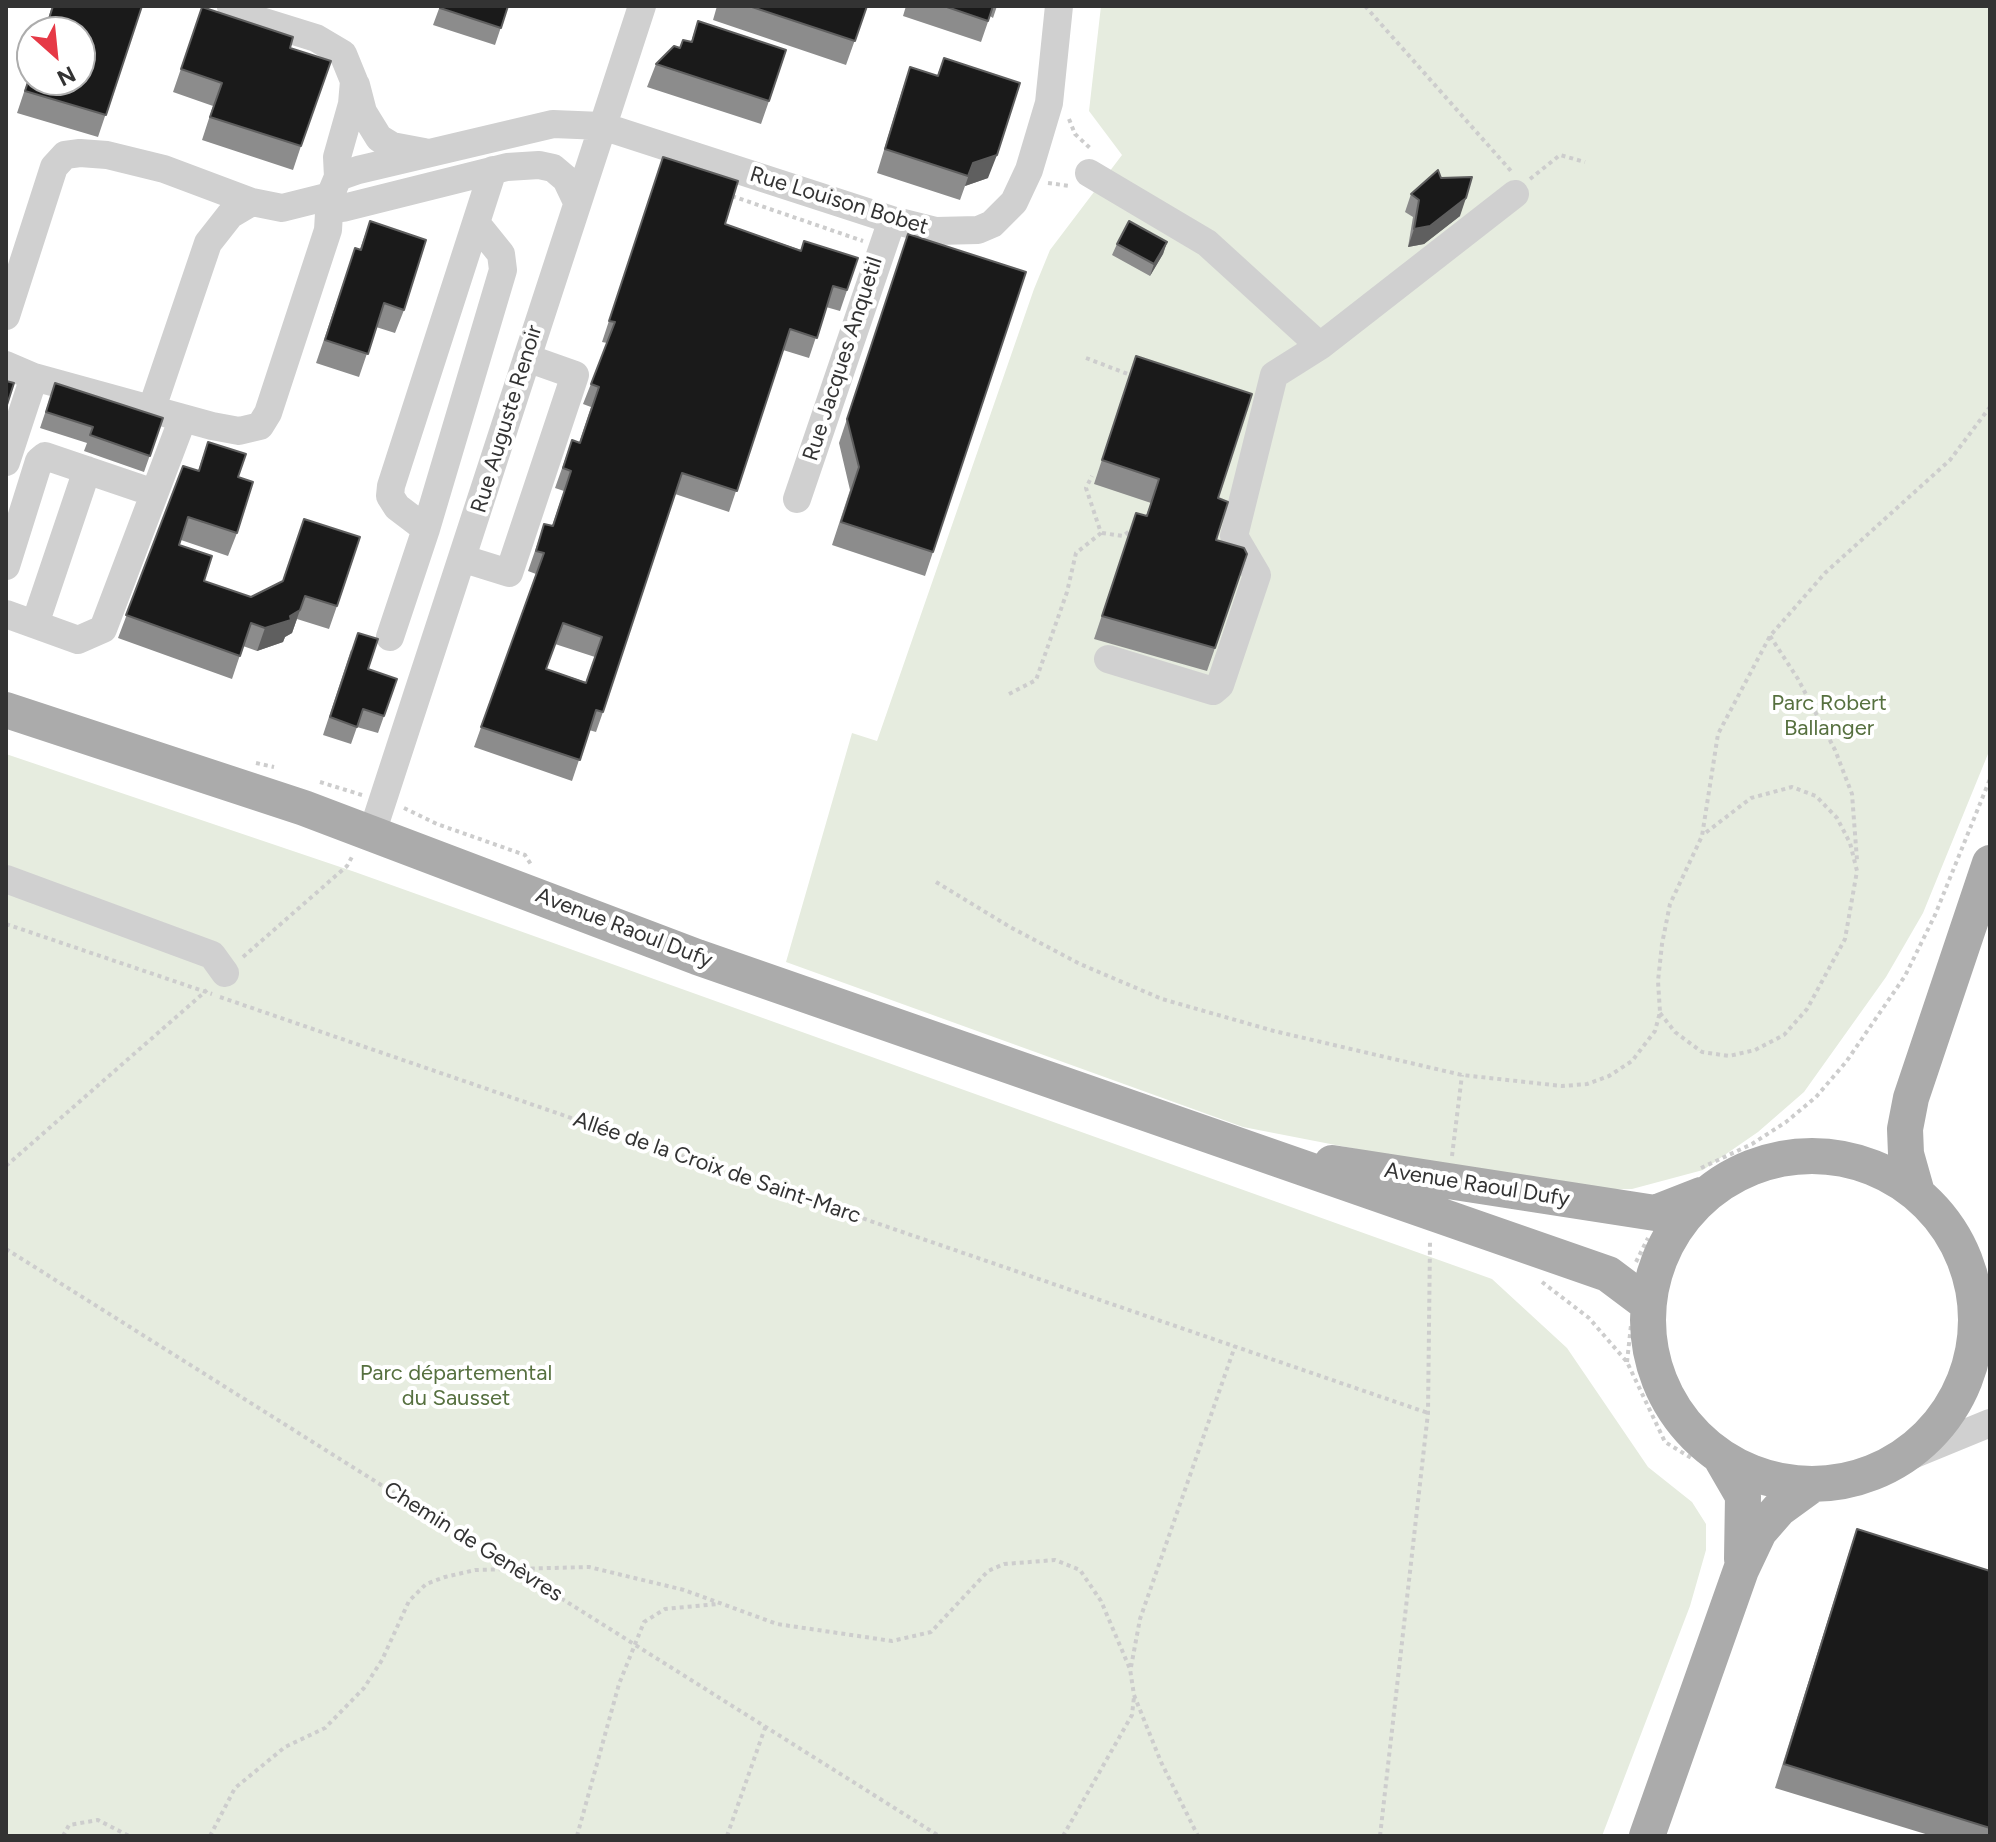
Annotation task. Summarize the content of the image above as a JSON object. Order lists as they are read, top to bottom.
{
  "streets": {
    "main road": ["Avenue Raoul Dufy"],
    "street": ["Rue Louison Bobet", "Rue Jacques Anquetil", "Rue Auguste Renoir"],
    "path": ["Allée de la Croix de Saint-Marc", "Chemin de Genèvres"]
  },
  "crossings": [
    ["Rue Louison Bobet", "Rue Jacques Anquetil"],
    ["Rue Louison Bobet", "Rue Auguste Renoir"],
    ["Rue Auguste Renoir", "Avenue Raoul Dufy"]
  ],
  "parks": ["Parc Robert Ballanger", "Parc départemental du Sausset"],
  "north": "bottom right"
}
